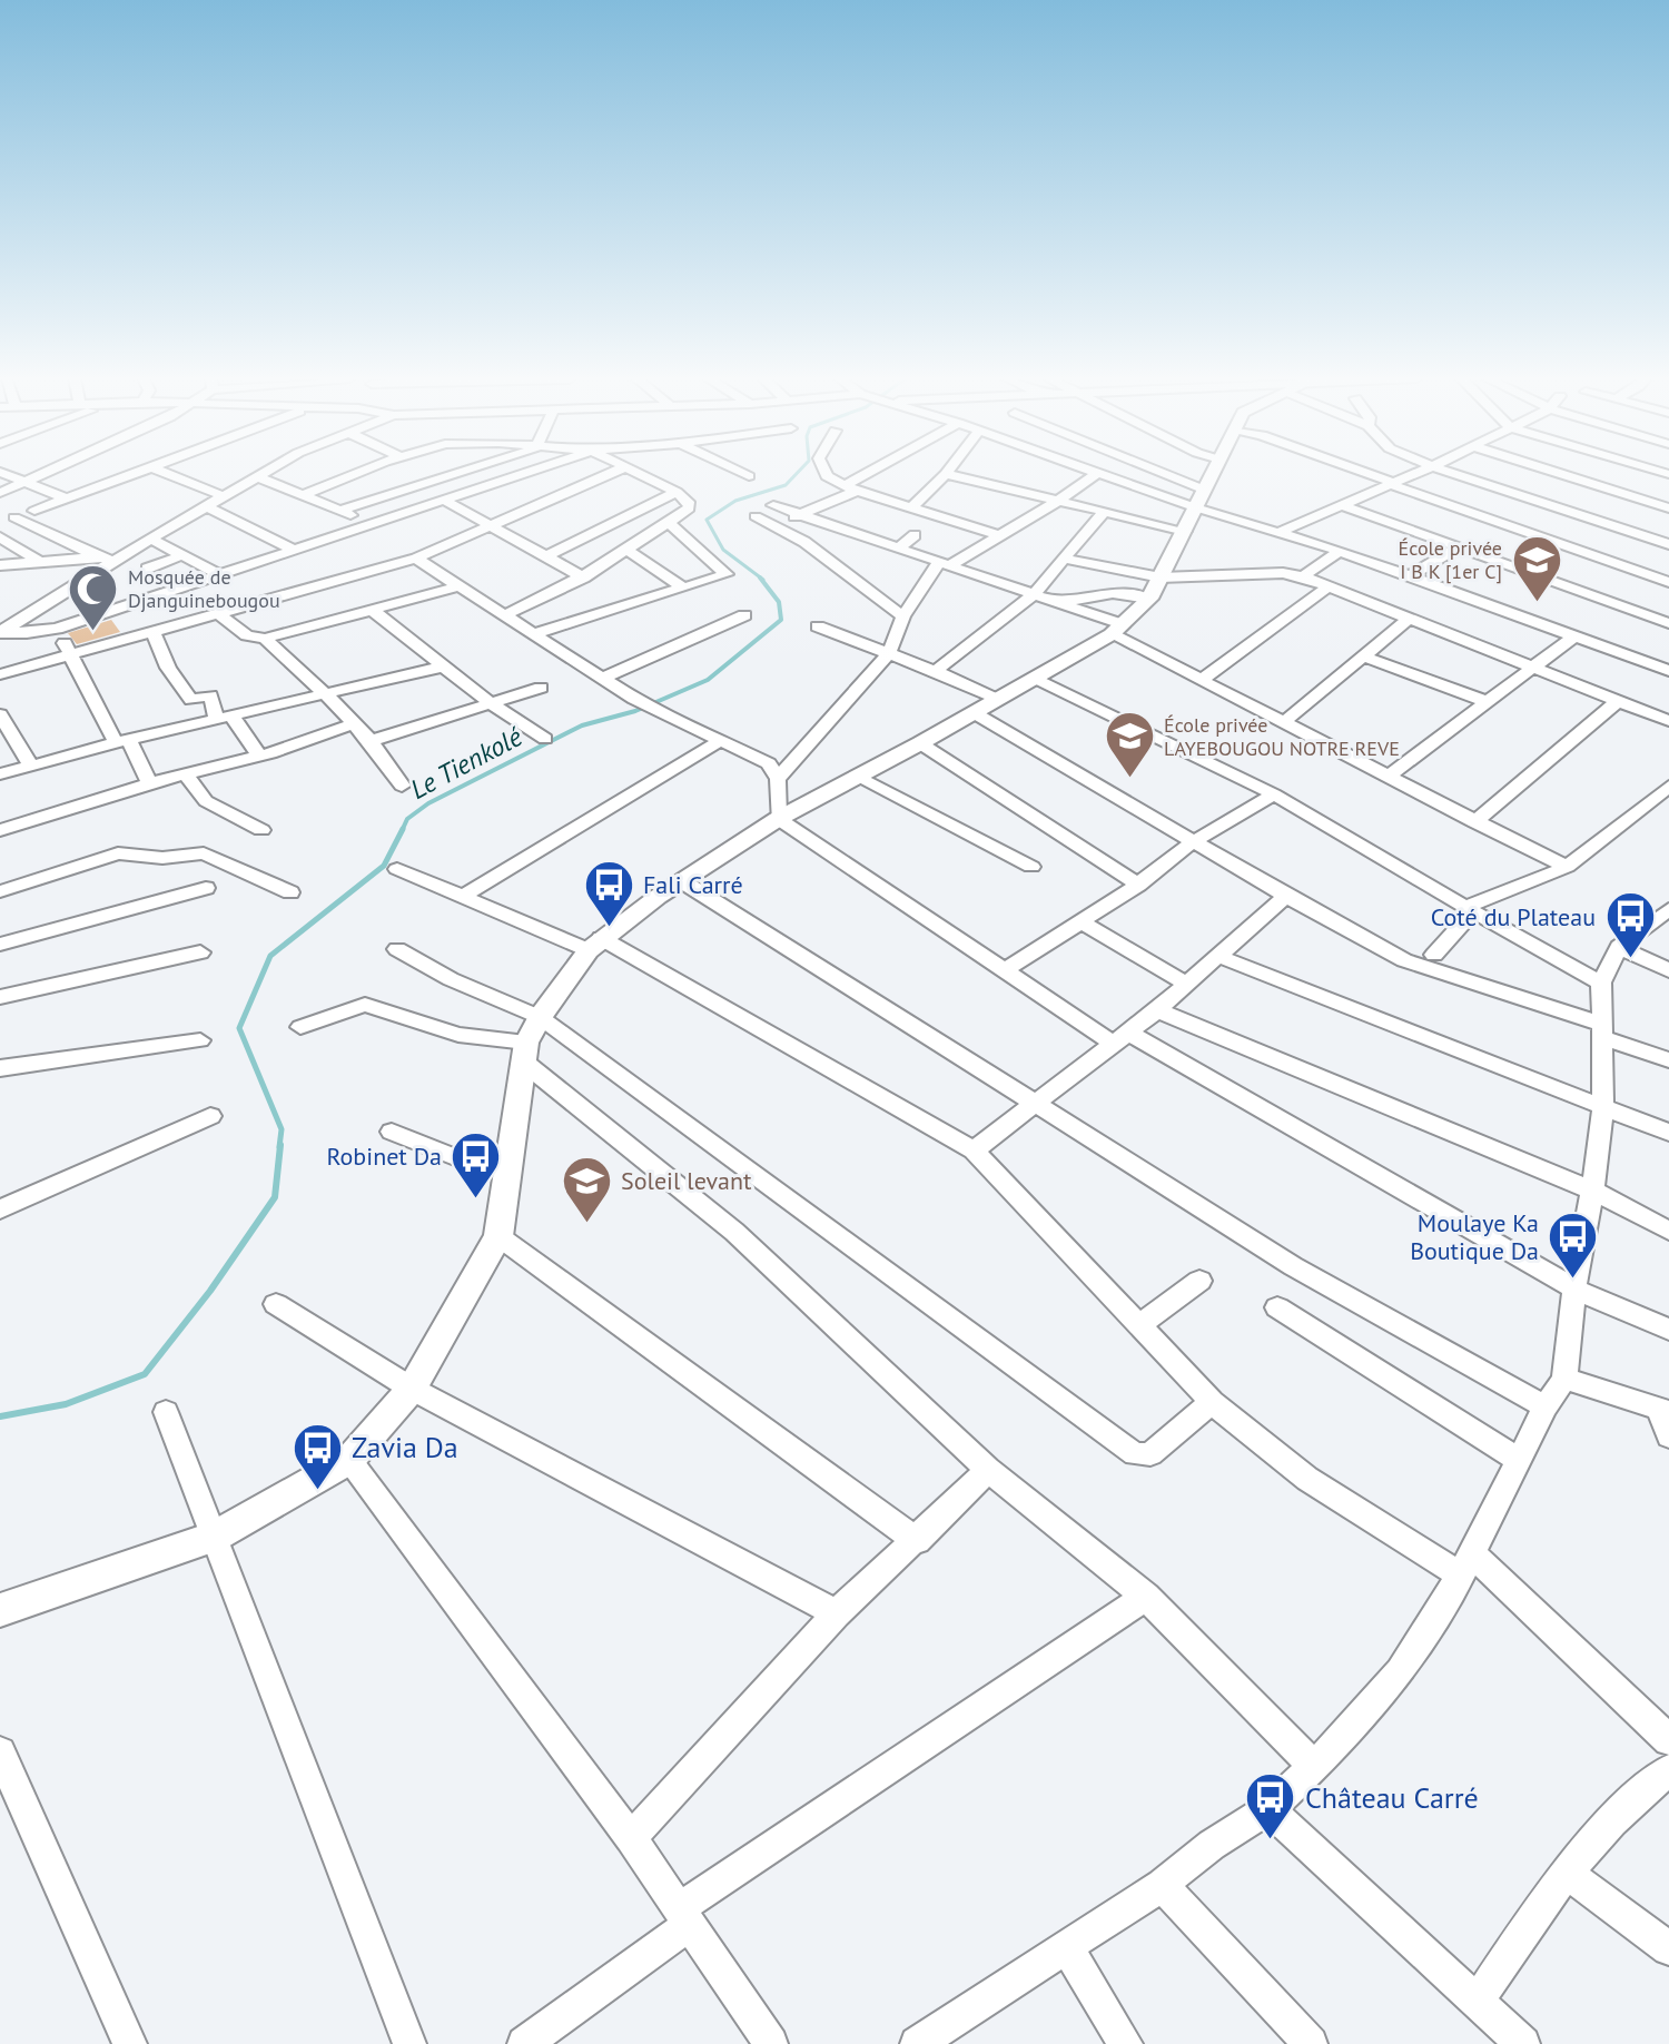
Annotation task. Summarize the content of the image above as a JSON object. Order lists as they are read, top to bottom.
{
  "water": ["Le Tienkolé"],
  "places": {
    "school or university": ["École privée I B K [1er C]", "École privée LAYEBOUGOU NOTRE REVE", "Soleil levant"],
    "mosque": ["Mosquée de Djanguinebougou"],
    "bus stop": [
      "Fali Carré",
      "Coté du Plateau",
      "Robinet Da",
      "Moulaye Ka Boutique Da",
      "Zavia Da",
      "Château Carré"
    ]
  }
}
